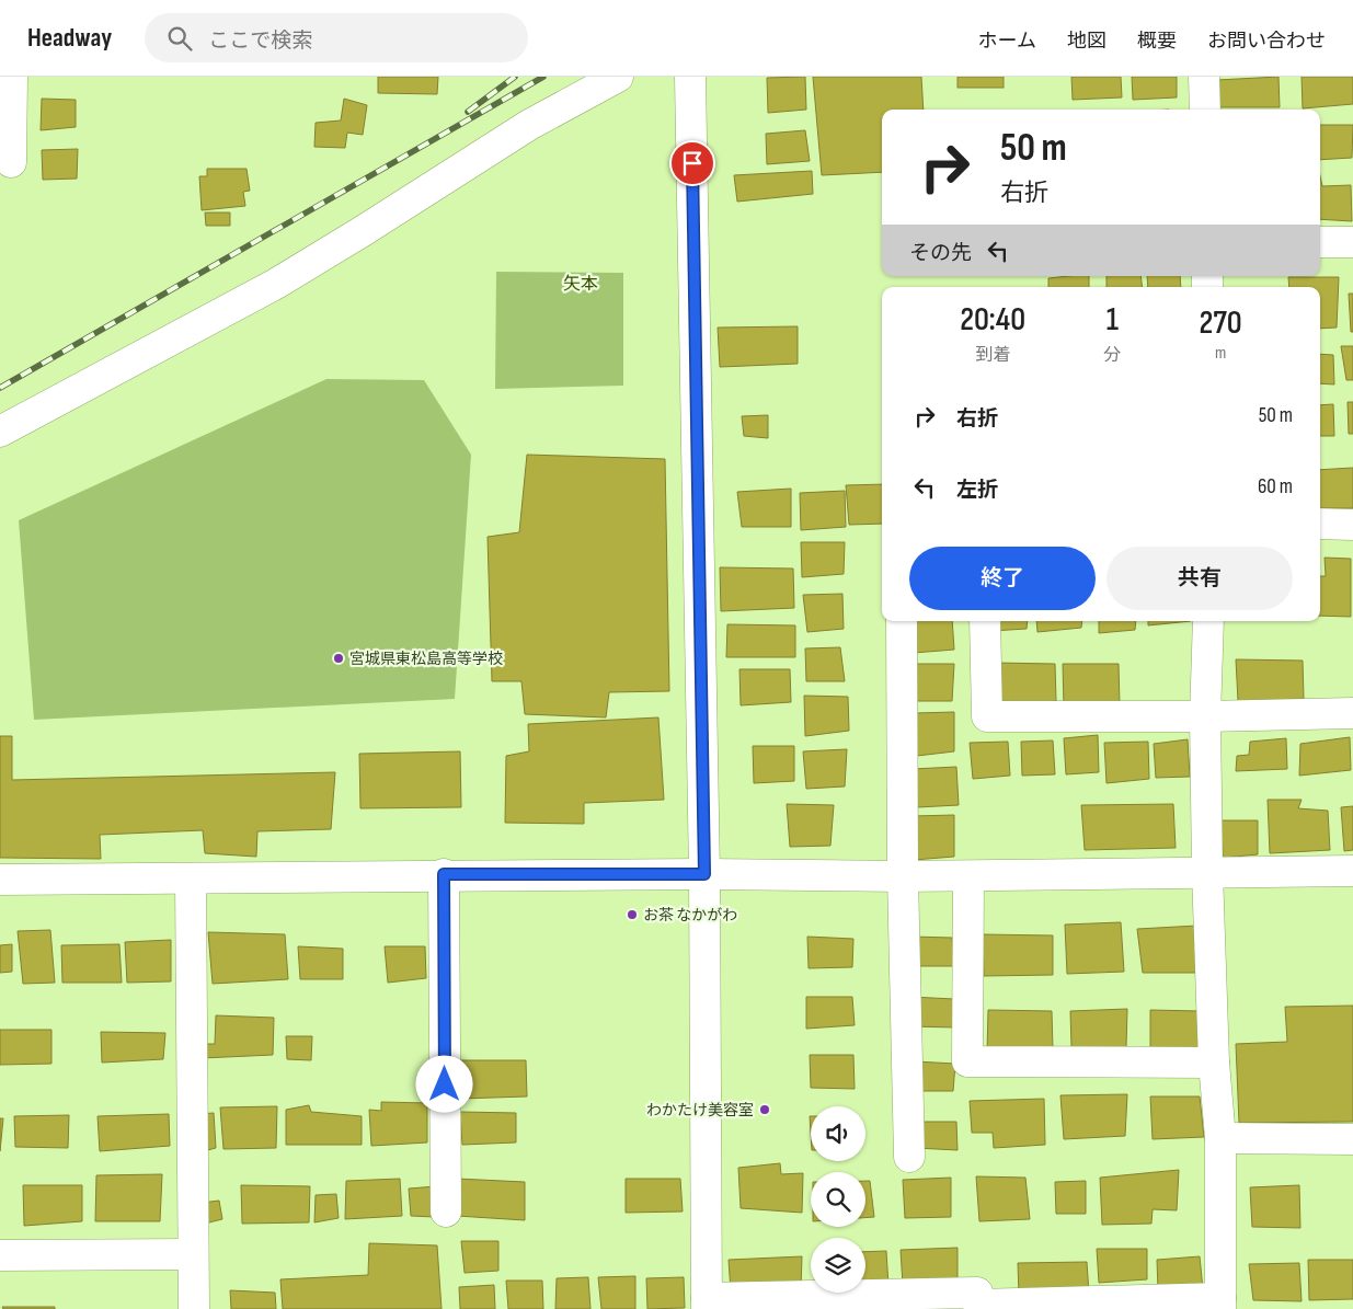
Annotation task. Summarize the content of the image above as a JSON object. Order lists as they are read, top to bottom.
{
  "districts": ["矢本"],
  "places": ["宮城県東松島高等学校", "お茶 なかがわ", "わかたけ美容室"],
  "page": {
    "header": "Headway",
    "search": "ここで検索",
    "nav": [
      "ホーム",
      "地図",
      "概要",
      "お問い合わせ"
    ],
    "turn": ["50 m", "右折"],
    "then": "その先",
    "eta": [
      "20:40",
      "到着",
      "1",
      "分",
      "270",
      "m"
    ],
    "list": [
      {
        "name": "右折",
        "value": "50 m"
      },
      {
        "name": "左折",
        "value": "60 m"
      }
    ],
    "buttons": ["終了", "共有"]
  }
}
